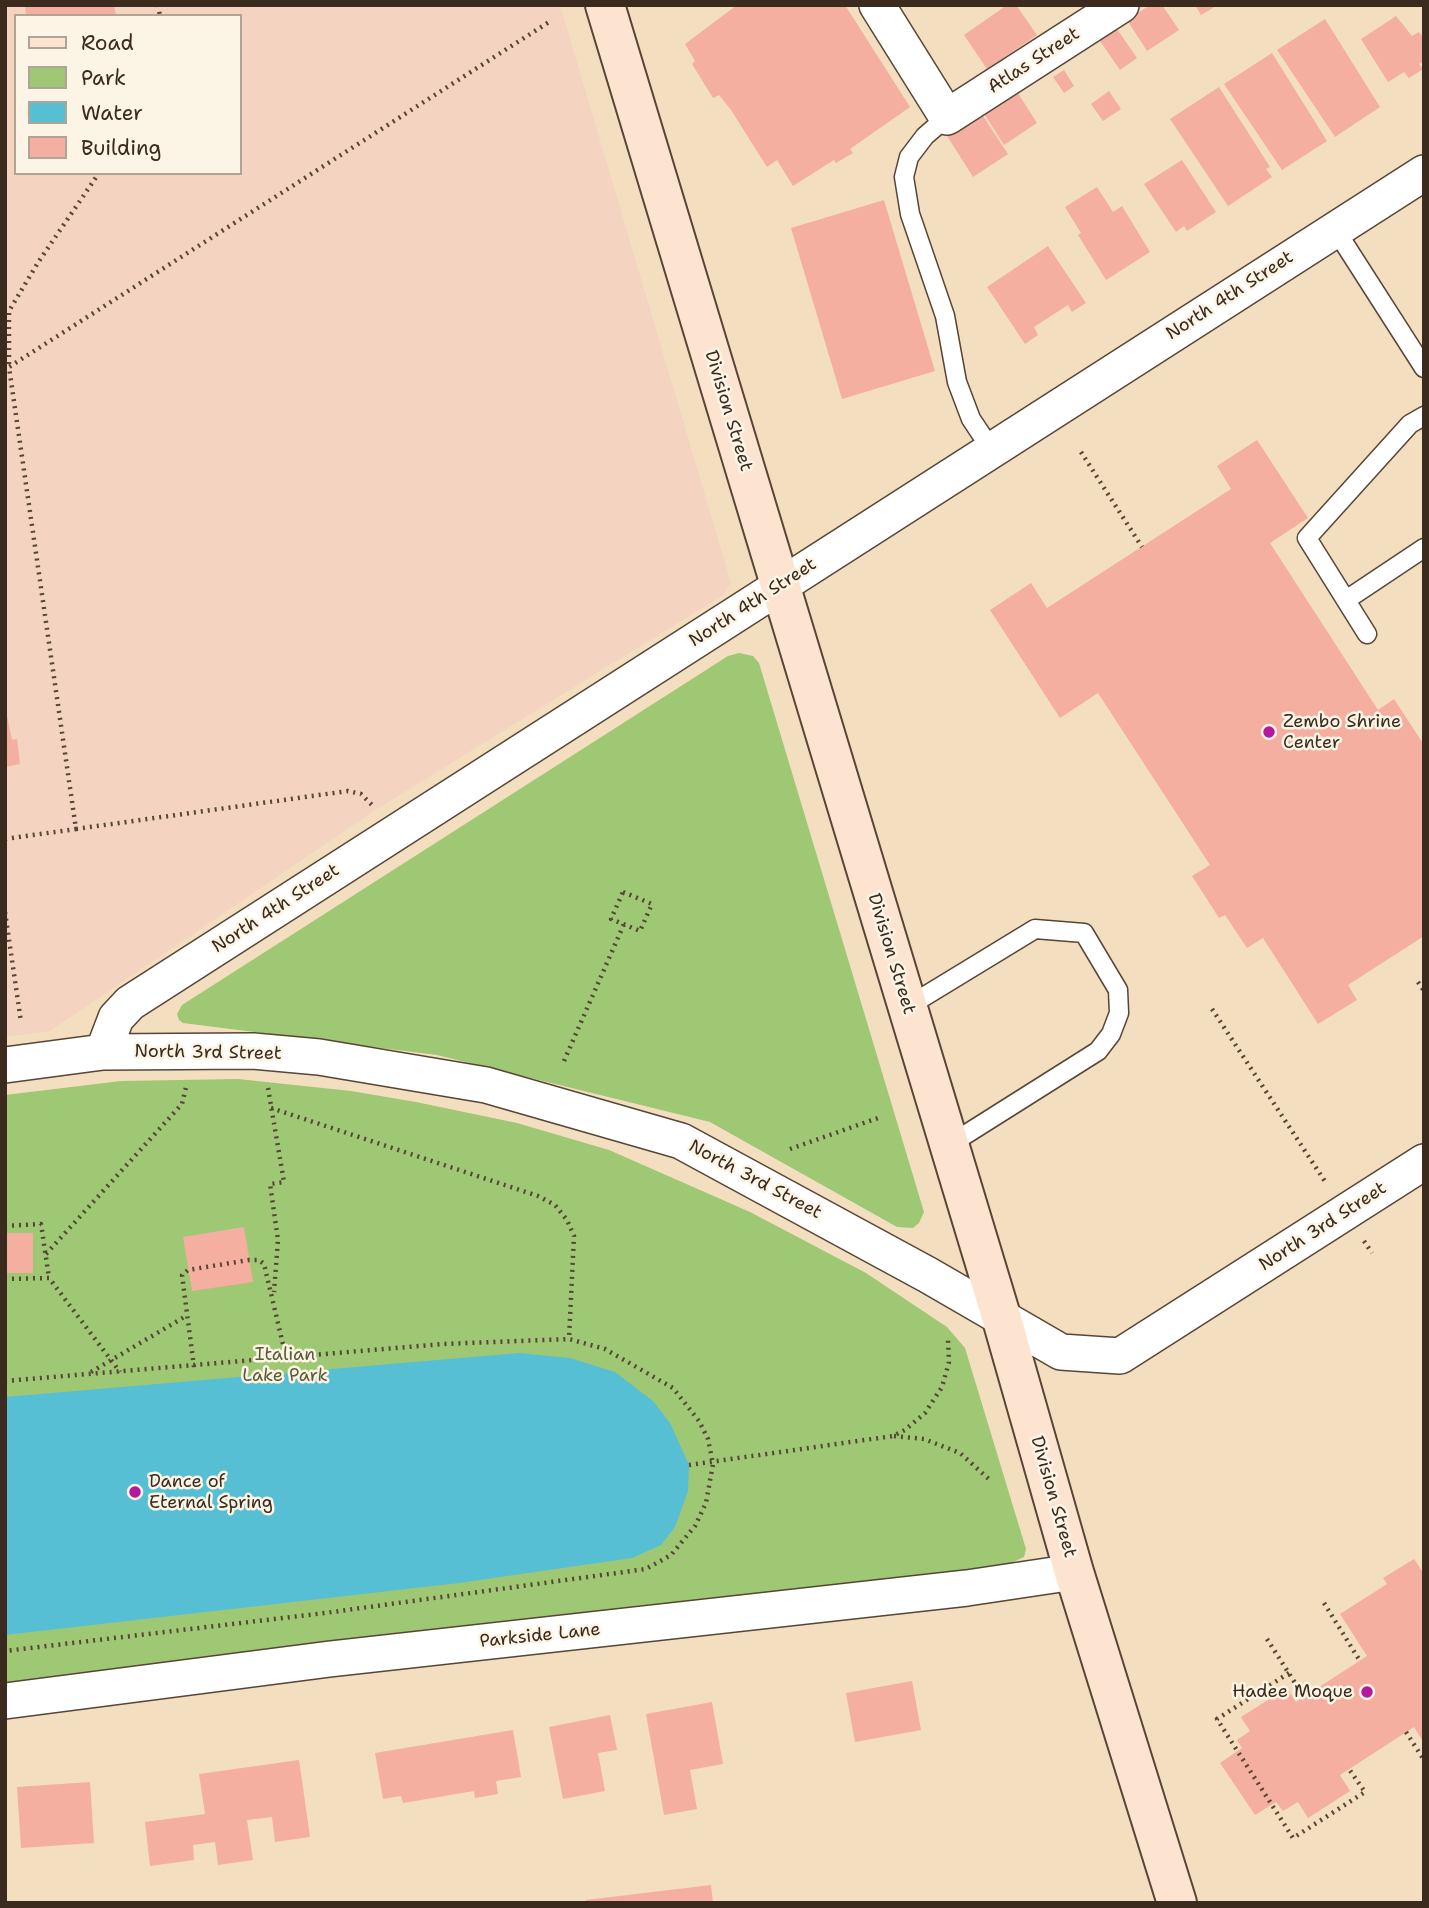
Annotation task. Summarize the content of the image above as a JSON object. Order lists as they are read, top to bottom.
{
  "streets": {
    "main road": ["Division Street"],
    "street": [
      "Atlas Street",
      "North 4th Street",
      "North 3rd Street",
      "Parkside Lane"
    ]
  },
  "crossings": [
    ["North 4th Street", "Division Street"],
    ["North 4th Street", "North 3rd Street"],
    ["Division Street", "North 3rd Street"],
    ["Division Street", "Parkside Lane"]
  ],
  "parks": ["Italian Lake Park"],
  "places": ["Zembo Shrine Center", "Dance of Eternal Spring", "Hadee Moque"],
  "legend": [
    "Road",
    "Park",
    "Water",
    "Building"
  ]
}
